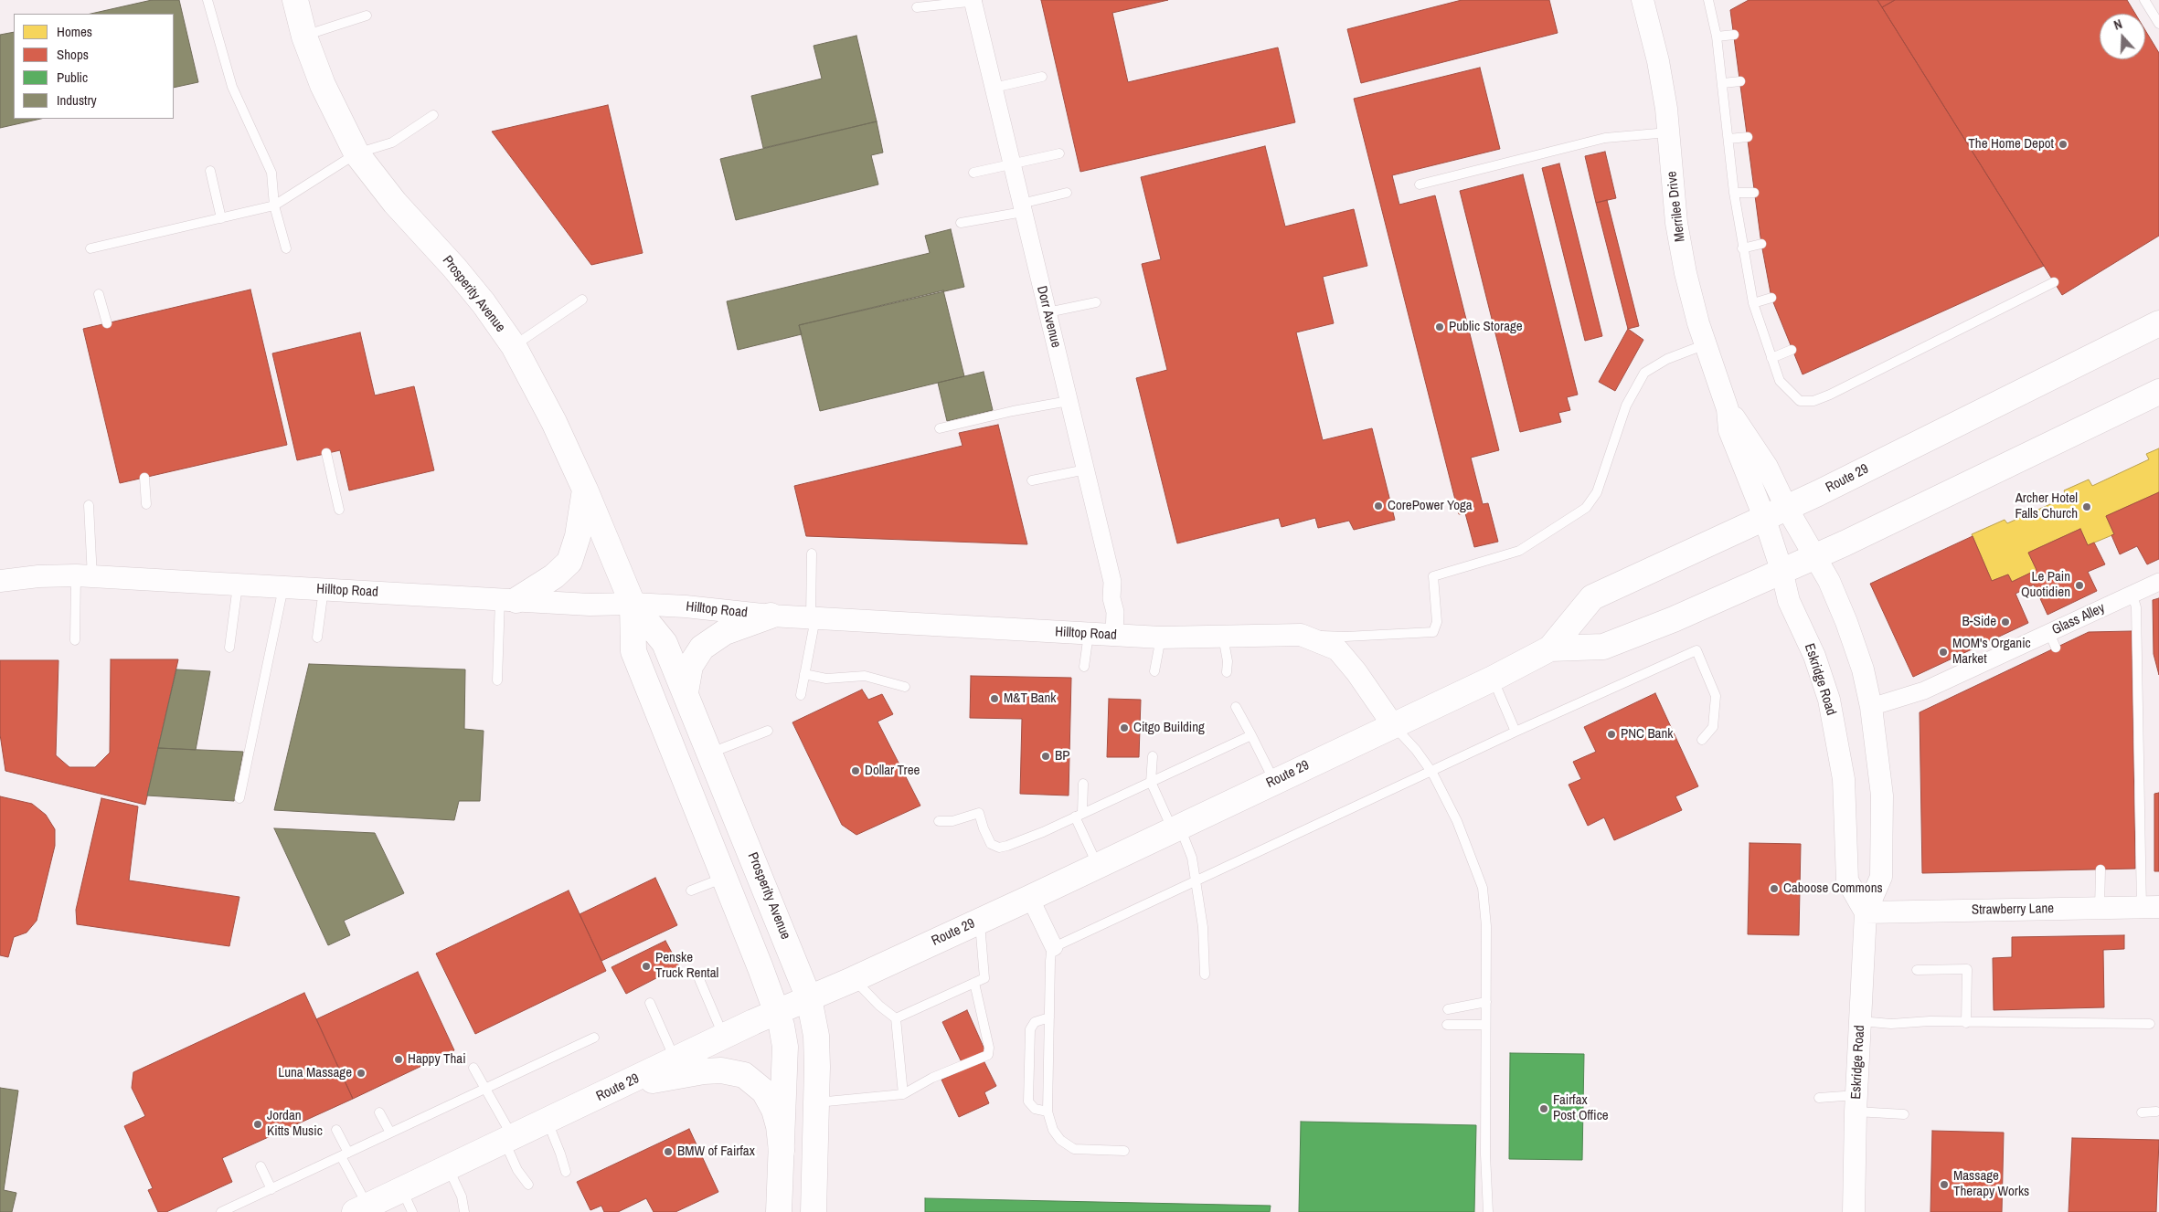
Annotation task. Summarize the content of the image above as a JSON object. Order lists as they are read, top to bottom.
{
  "streets": {
    "main road": ["Prosperity Avenue", "Route 29"],
    "street": [
      "Merrilee Drive",
      "Dorr Avenue",
      "Hilltop Road",
      "Glass Alley",
      "Eskridge Road",
      "Strawberry Lane"
    ]
  },
  "crossings": [
    ["Merrilee Drive", "Route 29"],
    ["Merrilee Drive", "Eskridge Road"],
    ["Prosperity Avenue", "Route 29"],
    ["Prosperity Avenue", "Hilltop Road"],
    ["Dorr Avenue", "Hilltop Road"],
    ["Route 29", "Hilltop Road"],
    ["Route 29", "Eskridge Road"],
    ["Glass Alley", "Eskridge Road"],
    ["Eskridge Road", "Strawberry Lane"]
  ],
  "places": [
    "The Home Depot",
    "Public Storage",
    "CorePower Yoga",
    "Archer Hotel Falls Church",
    "Le Pain Quotidien",
    "B-Side",
    "MOM's Organic Market",
    "M&T Bank",
    "Citgo Building",
    "PNC Bank",
    "BP",
    "Dollar Tree",
    "Caboose Commons",
    "Penske Truck Rental",
    "Happy Thai",
    "Luna Massage",
    "Fairfax Post Office",
    "Jordan Kitts Music",
    "BMW of Fairfax",
    "Massage Therapy Works"
  ],
  "legend": [
    "Homes",
    "Shops",
    "Public",
    "Industry"
  ],
  "north": "top"
}
